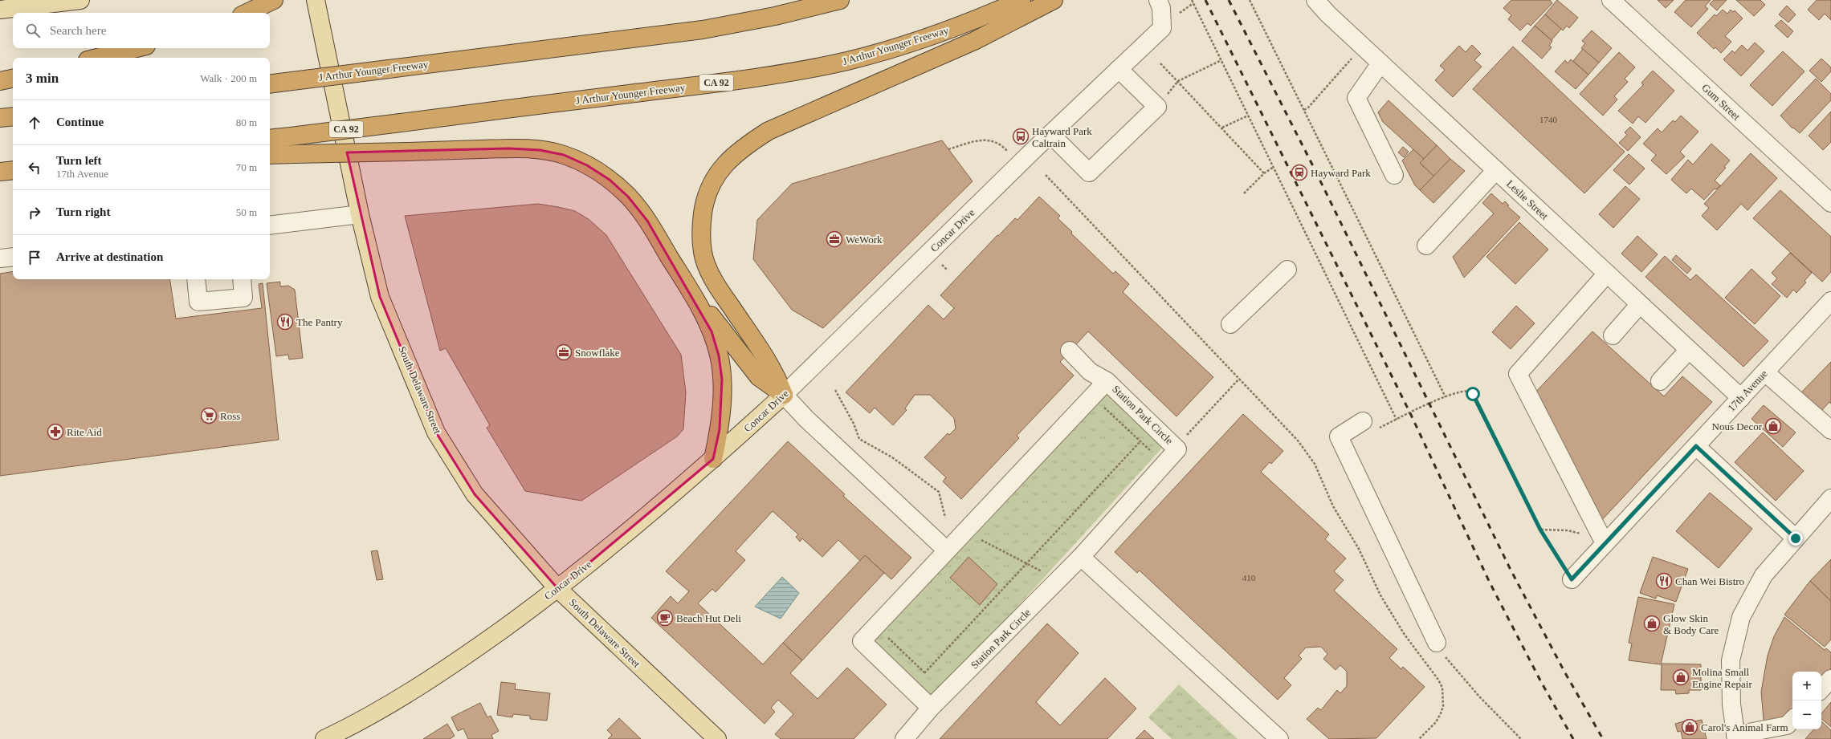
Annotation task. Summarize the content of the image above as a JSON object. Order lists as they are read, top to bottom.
{
  "streets": {
    "highway": ["J Arthur Younger Freeway", "CA 92"],
    "main road": ["Concar Drive", "South Delaware Street"],
    "street": [
      "Gum Street",
      "Leslie Street",
      "17th Avenue",
      "Station Park Circle"
    ]
  },
  "crossings": [
    ["Leslie Street", "17th Avenue"],
    ["Concar Drive", "South Delaware Street"]
  ],
  "places": {
    "bus stop": ["Hayward Park Caltrain"],
    "station": ["Hayward Park"],
    "office": ["WeWork", "Snowflake"],
    "restaurant": ["The Pantry", "Chan Wei Bistro"],
    "supermarket": ["Ross"],
    "shop": [
      "Nous Decor",
      "Glow Skin & Body Care",
      "Molina Small Engine Repair",
      "Carol's Animal Farm"
    ],
    "pharmacy": ["Rite Aid"],
    "cafe": ["Beach Hut Deli"]
  },
  "house_numbers": ["1740", "410"],
  "page": {
    "search": "Search here",
    "heading": ["3 min", "Walk · 200 m"],
    "list": [
      ["Continue", "80 m"],
      ["Turn left", "17th Avenue", "70 m"],
      ["Turn right", "50 m"],
      "Arrive at destination"
    ],
    "map_buttons": ["+", "−"]
  }
}
